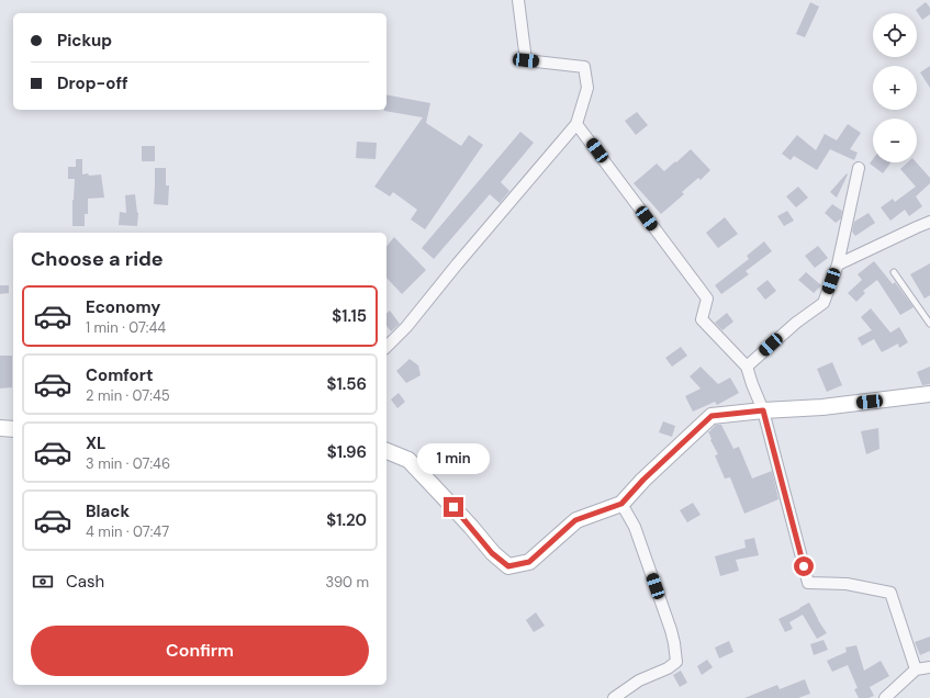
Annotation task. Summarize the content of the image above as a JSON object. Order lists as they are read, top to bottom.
{
  "page": {
    "map_buttons": ["+", "−"],
    "banner": ["Pickup", "Drop-off"],
    "heading": "Choose a ride",
    "list": [
      {
        "name": "Economy",
        "note": "1 min · 07:44",
        "value": "$1.15"
      },
      {
        "name": "Comfort",
        "note": "2 min · 07:45",
        "value": "$1.56"
      },
      {
        "name": "XL",
        "note": "3 min · 07:46",
        "value": "$1.96"
      },
      {
        "name": "Black",
        "note": "4 min · 07:47",
        "value": "$1.20"
      }
    ],
    "bubble": "1 min",
    "pay": ["Cash", "390 m"],
    "buttons": "Confirm"
  }
}
